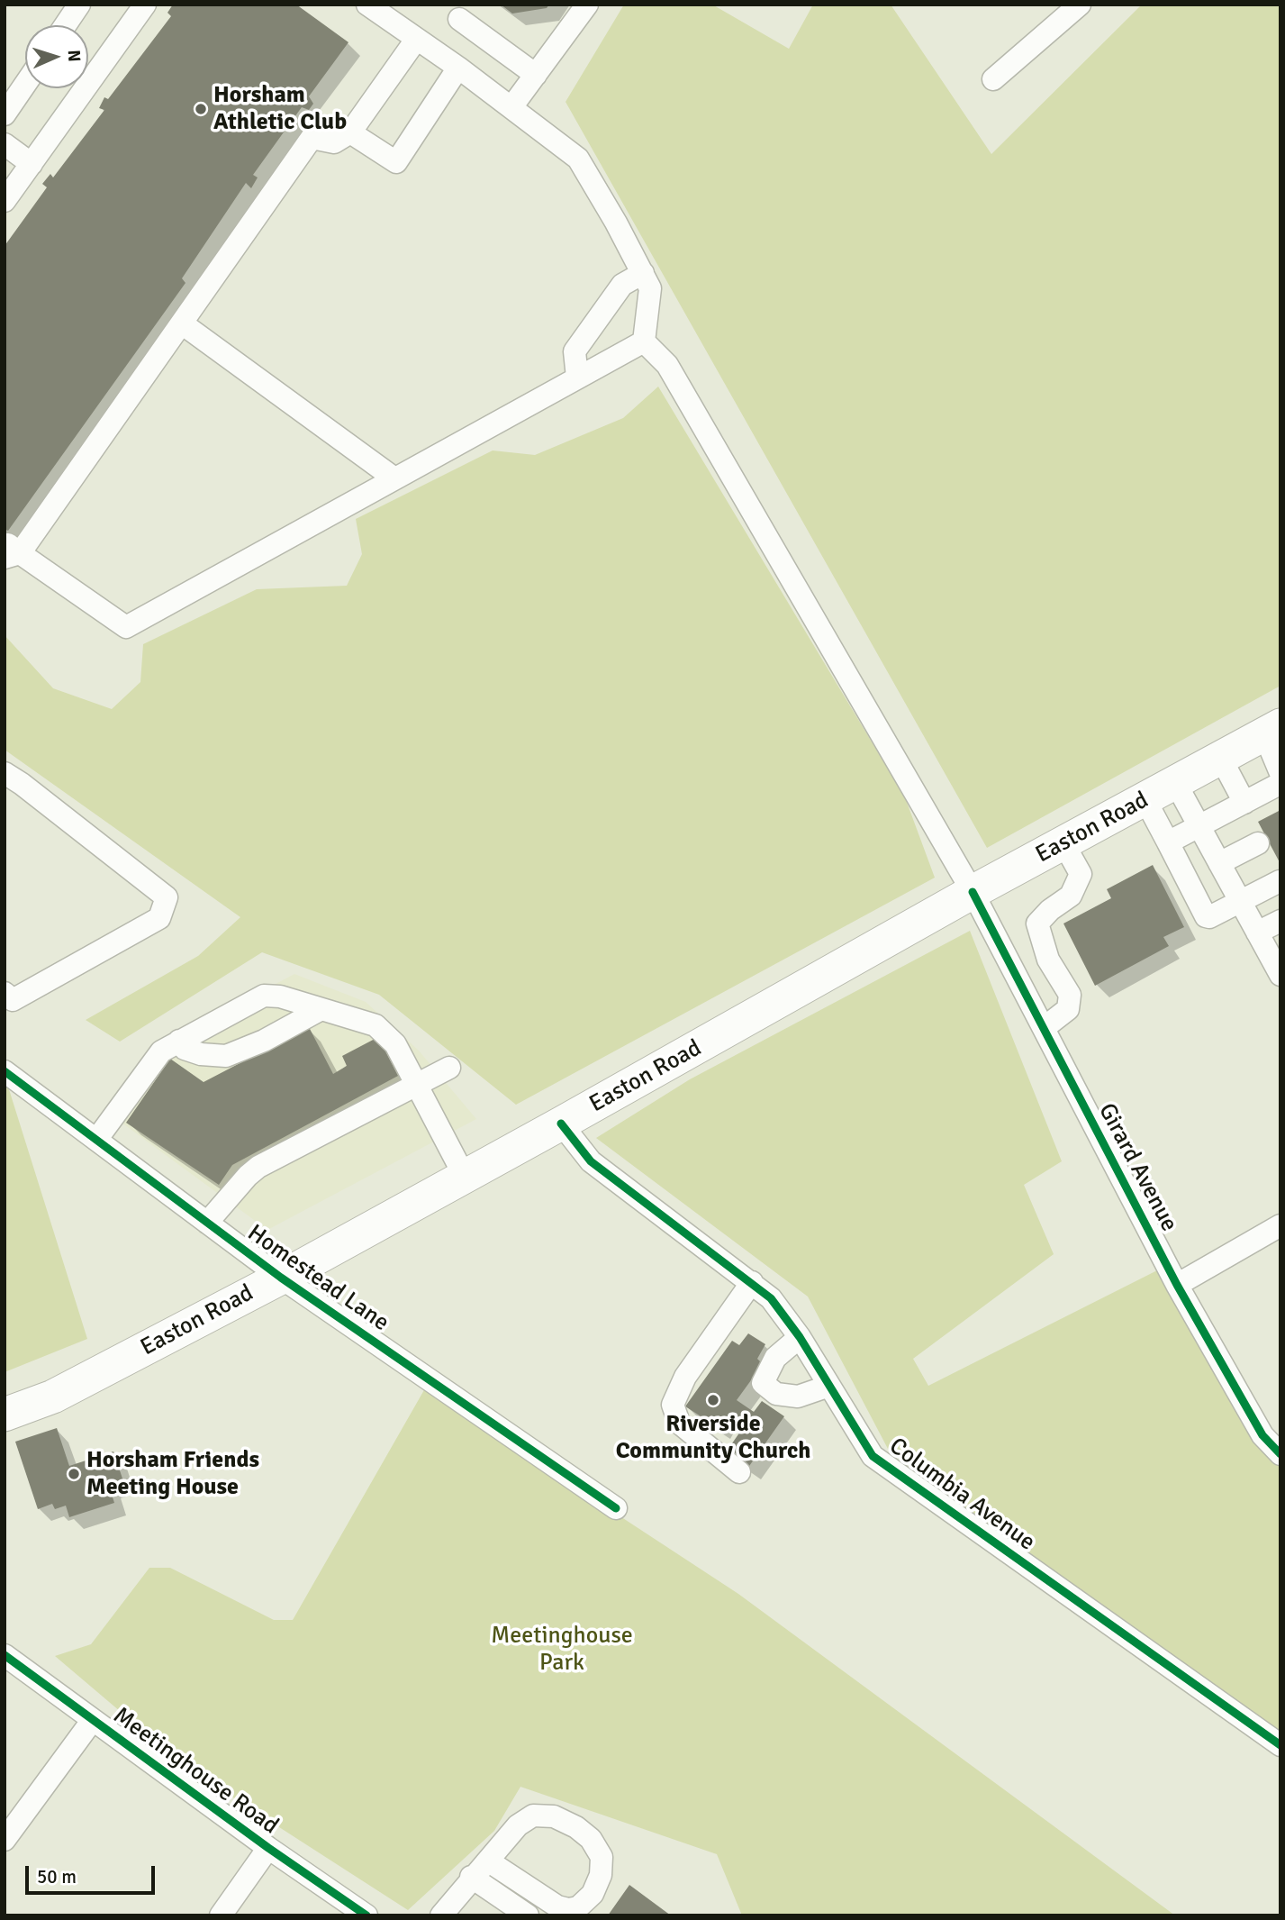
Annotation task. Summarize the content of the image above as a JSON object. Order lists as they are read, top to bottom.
{
  "streets": {
    "highway": ["Easton Road"],
    "street": [
      "Girard Avenue",
      "Homestead Lane",
      "Columbia Avenue",
      "Meetinghouse Road"
    ]
  },
  "crossings": [
    ["Easton Road", "Girard Avenue"],
    ["Easton Road", "Homestead Lane"],
    ["Easton Road", "Columbia Avenue"]
  ],
  "parks": ["Meetinghouse Park"],
  "places": ["Horsham Athletic Club", "Riverside Community Church", "Horsham Friends Meeting House"],
  "scale_bar": "50 m",
  "north": "right"
}
